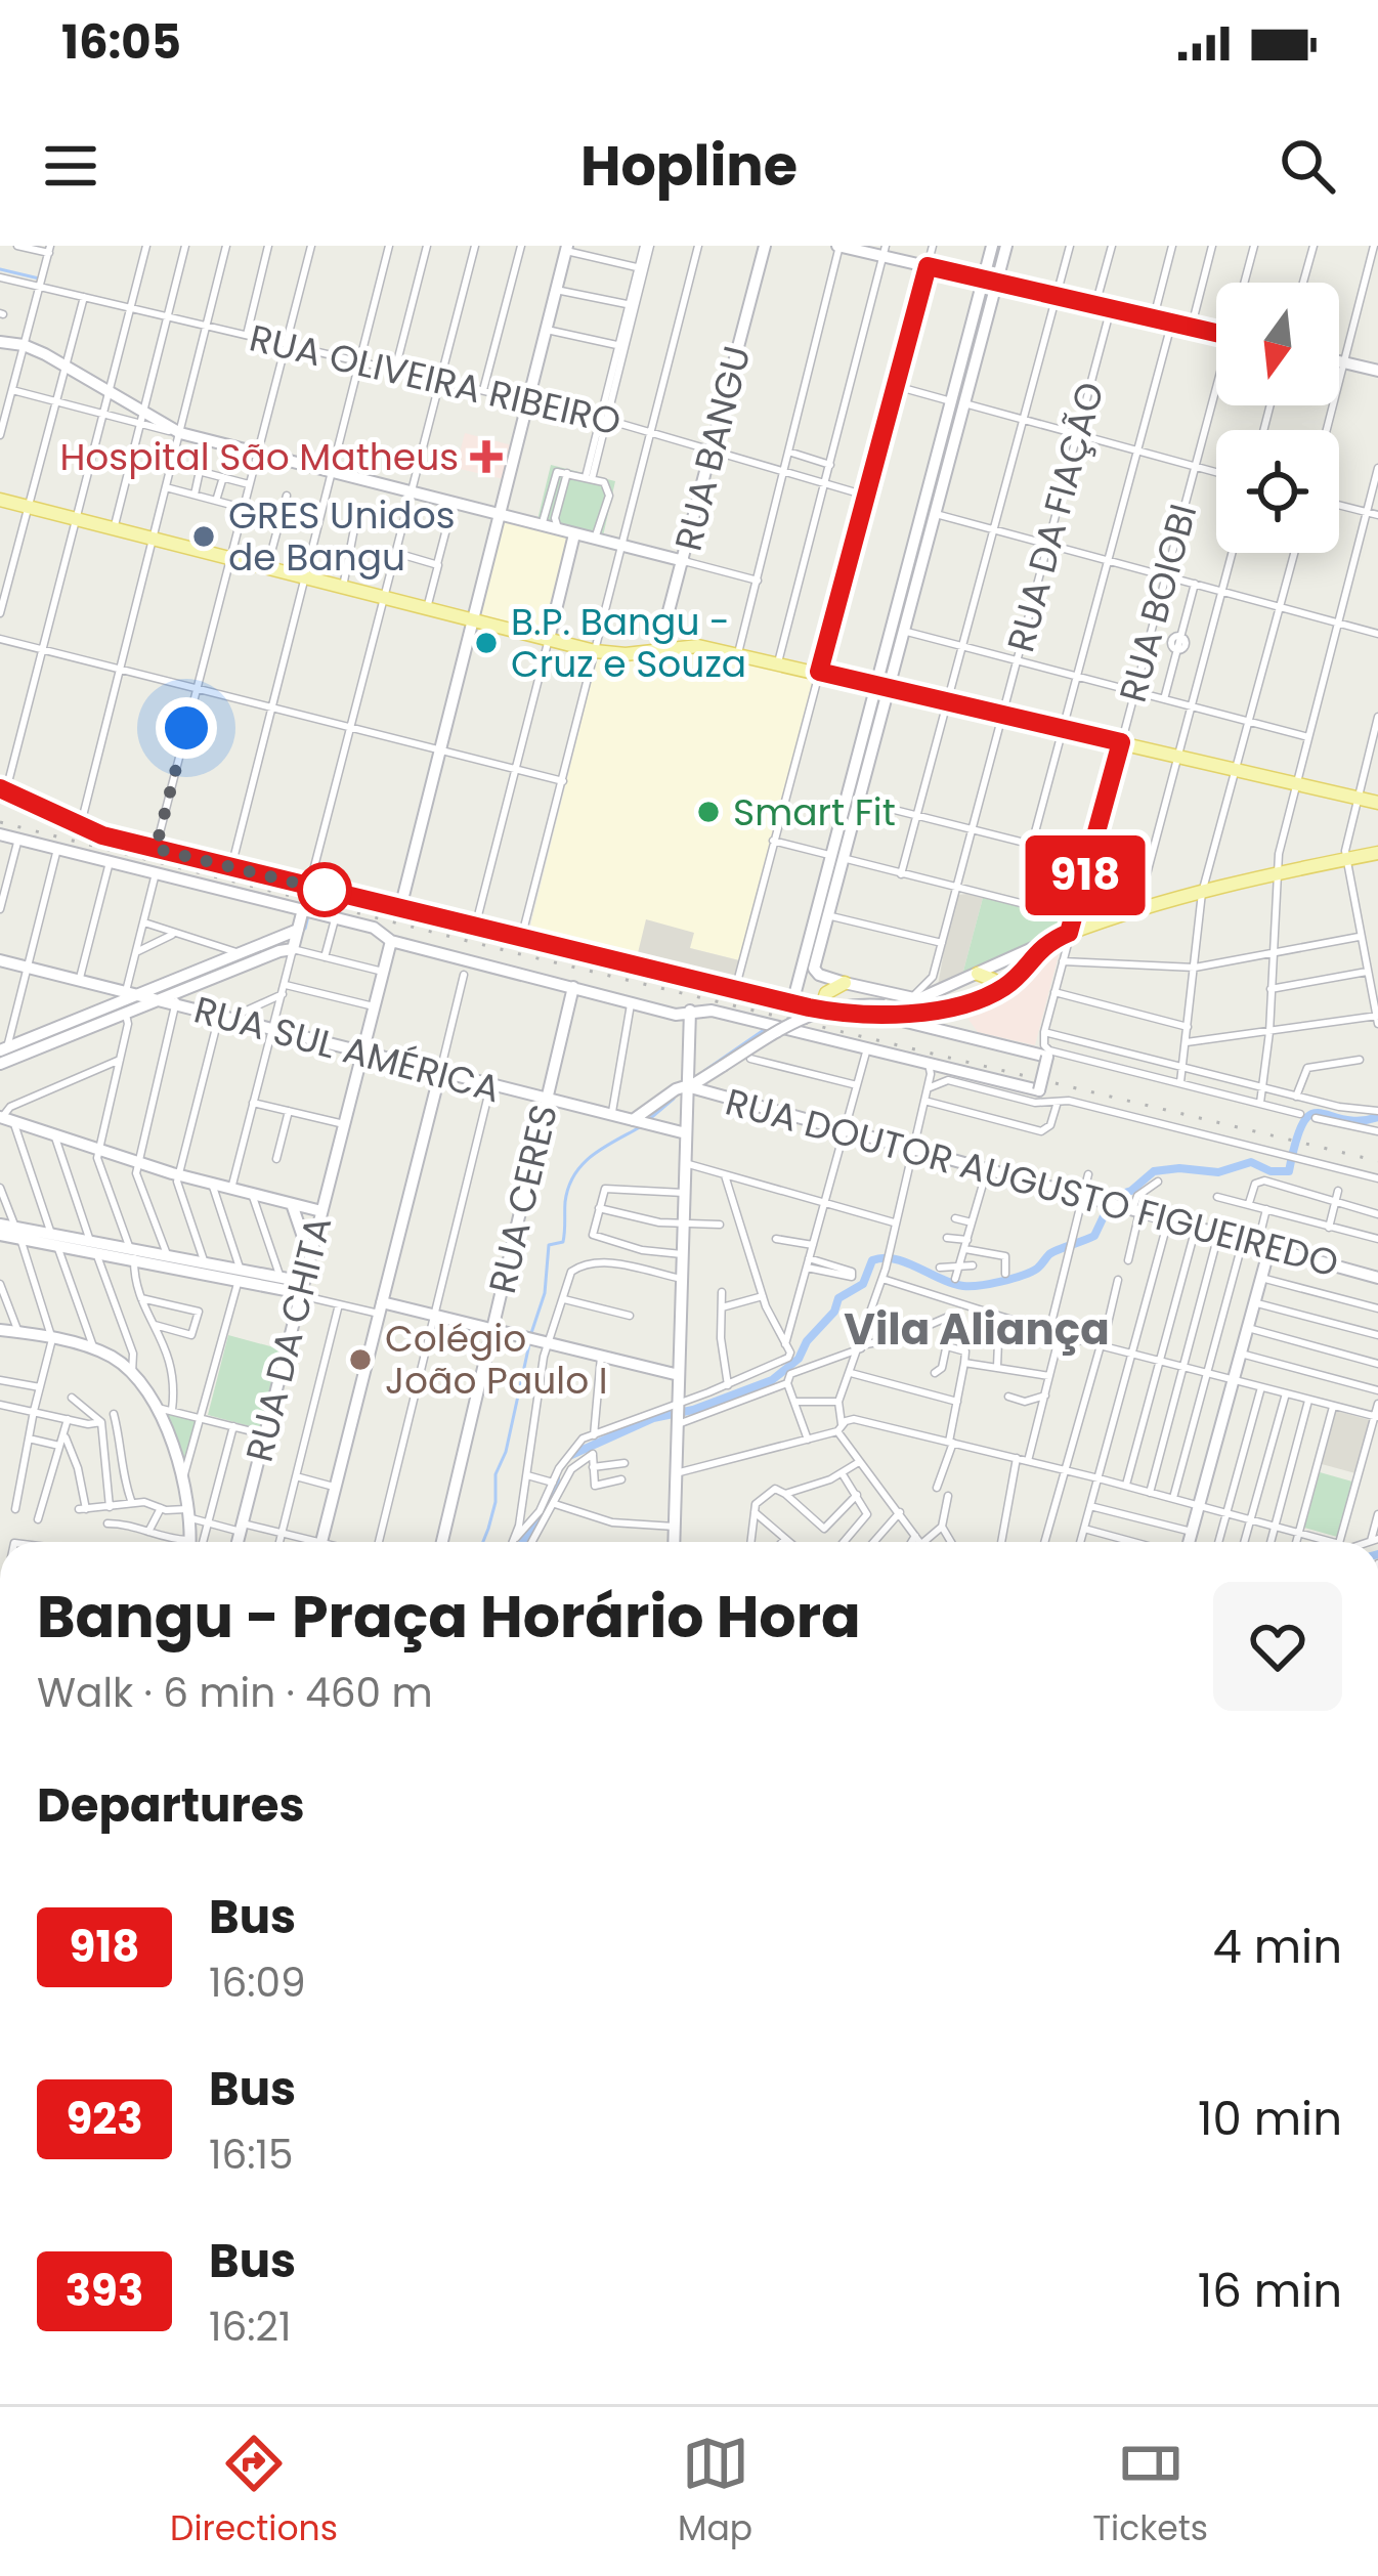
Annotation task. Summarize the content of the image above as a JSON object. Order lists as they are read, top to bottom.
{
  "streets": {
    "street": [
      "RUA OLIVEIRA RIBEIRO",
      "RUA BANGU",
      "RUA DA FIAÇÃO",
      "RUA BOIOBI",
      "RUA SUL AMÉRICA",
      "RUA DOUTOR AUGUSTO FIGUEIREDO",
      "RUA CERES",
      "RUA DA CHITA"
    ]
  },
  "crossings": [
    ["RUA OLIVEIRA RIBEIRO", "RUA BANGU"],
    ["RUA SUL AMÉRICA", "RUA CERES"],
    ["RUA SUL AMÉRICA", "RUA DA CHITA"]
  ],
  "districts": ["Vila Aliança"],
  "places": {
    "health": ["Hospital São Matheus"],
    "other": [
      "GRES Unidos de Bangu",
      "B.P. Bangu - Cruz e Souza",
      "Smart Fit",
      "Colégio João Paulo I"
    ]
  },
  "lines": ["bus line 918"],
  "north": "bottom",
  "page": {
    "status": "16:05",
    "header": "Hopline",
    "on_map": "918",
    "heading": [
      ["Bangu - Praça Horário Hora", "Walk · 6 min · 460 m"],
      "Departures"
    ],
    "list": [
      {
        "mark": "918",
        "name": "Bus",
        "note": "16:09",
        "value": "4 min"
      },
      {
        "mark": "923",
        "name": "Bus",
        "note": "16:15",
        "value": "10 min"
      },
      {
        "mark": "393",
        "name": "Bus",
        "note": "16:21",
        "value": "16 min"
      }
    ],
    "tabs": ["Directions", "Map", "Tickets"]
  }
}
